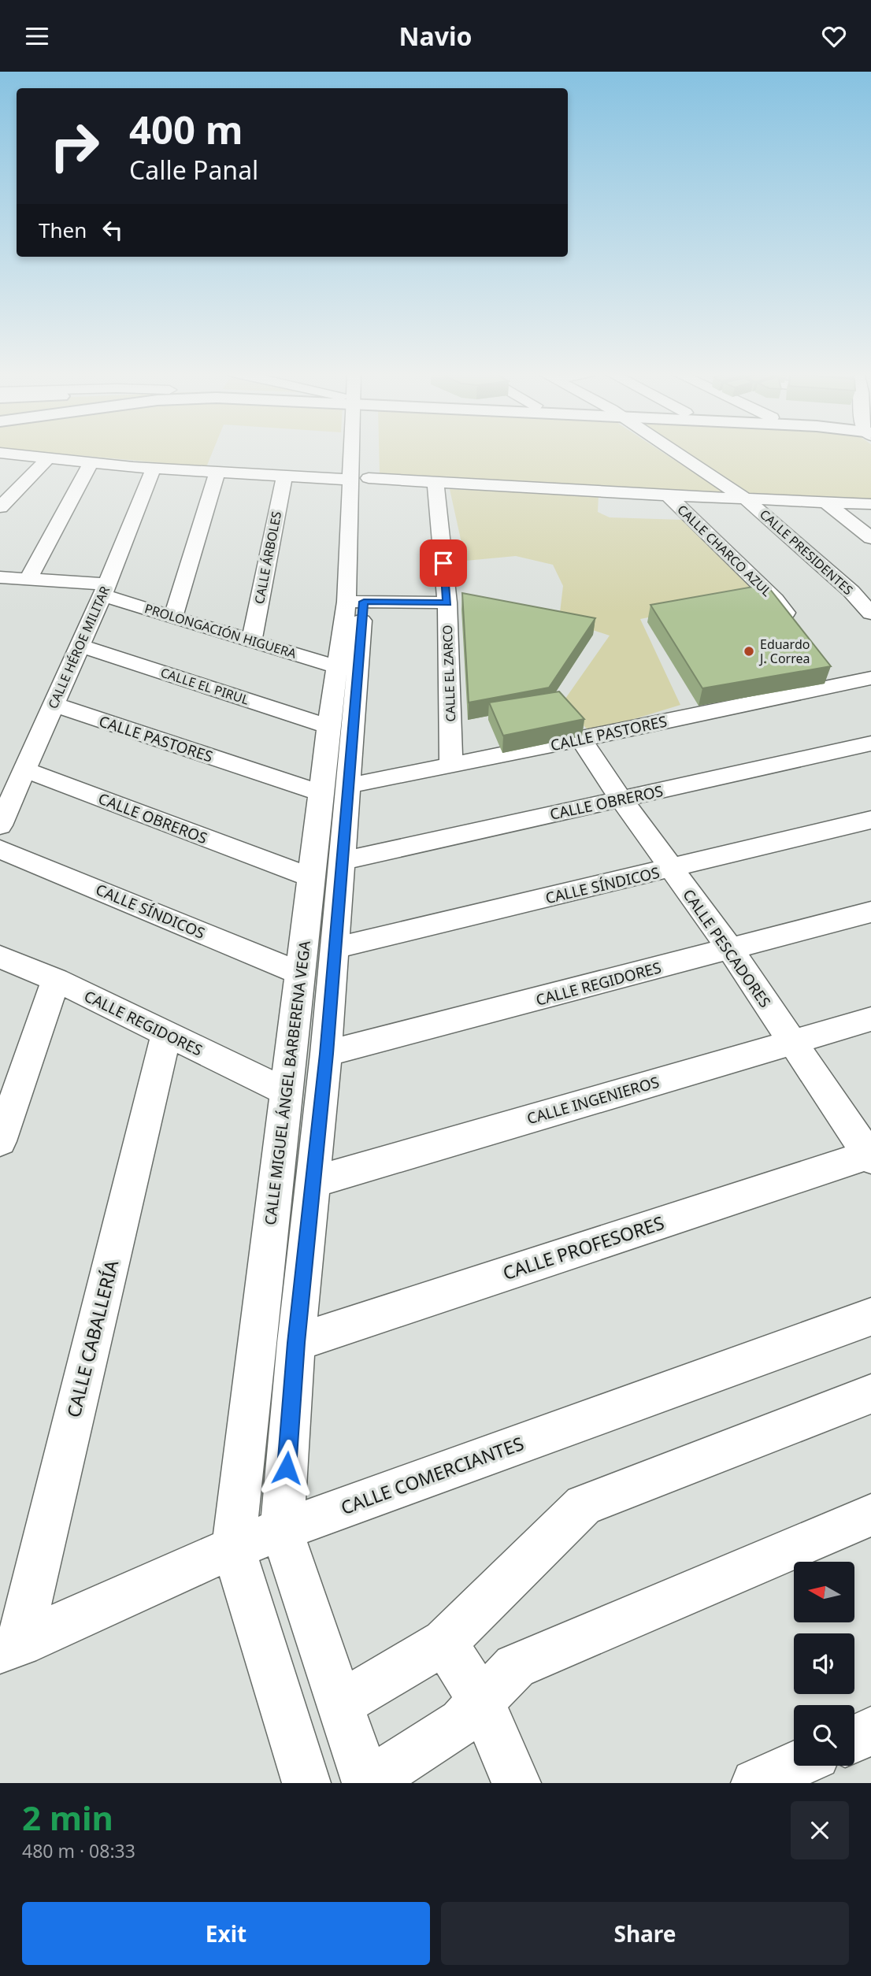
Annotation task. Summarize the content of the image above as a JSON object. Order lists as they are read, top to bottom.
{
  "streets": {
    "street": [
      "CALLE CHARCO AZUL",
      "CALLE PRESIDENTES",
      "CALLE ÁRBOLES",
      "PROLONGACIÓN HIGUERA",
      "CALLE HÉROE MILITAR",
      "CALLE EL ZARCO",
      "CALLE EL PIRUL",
      "CALLE PASTORES",
      "CALLE OBREROS",
      "CALLE SÍNDICOS",
      "CALLE PESCADORES",
      "CALLE REGIDORES",
      "CALLE MIGUEL ÁNGEL BARBERENA VEGA",
      "CALLE INGENIEROS",
      "CALLE PROFESORES",
      "CALLE CABALLERÍA",
      "CALLE COMERCIANTES"
    ]
  },
  "crossings": [
    ["CALLE ÁRBOLES", "PROLONGACIÓN HIGUERA"],
    ["PROLONGACIÓN HIGUERA", "CALLE HÉROE MILITAR"],
    ["PROLONGACIÓN HIGUERA", "CALLE MIGUEL ÁNGEL BARBERENA VEGA"],
    ["CALLE HÉROE MILITAR", "CALLE EL PIRUL"],
    ["CALLE HÉROE MILITAR", "CALLE PASTORES"],
    ["CALLE HÉROE MILITAR", "CALLE OBREROS"],
    ["CALLE EL ZARCO", "CALLE PASTORES"],
    ["CALLE EL PIRUL", "CALLE MIGUEL ÁNGEL BARBERENA VEGA"],
    ["CALLE PASTORES", "CALLE PESCADORES"],
    ["CALLE PASTORES", "CALLE MIGUEL ÁNGEL BARBERENA VEGA"],
    ["CALLE OBREROS", "CALLE PESCADORES"],
    ["CALLE OBREROS", "CALLE MIGUEL ÁNGEL BARBERENA VEGA"],
    ["CALLE SÍNDICOS", "CALLE PESCADORES"],
    ["CALLE SÍNDICOS", "CALLE MIGUEL ÁNGEL BARBERENA VEGA"],
    ["CALLE PESCADORES", "CALLE REGIDORES"],
    ["CALLE PESCADORES", "CALLE INGENIEROS"],
    ["CALLE PESCADORES", "CALLE PROFESORES"],
    ["CALLE REGIDORES", "CALLE MIGUEL ÁNGEL BARBERENA VEGA"],
    ["CALLE REGIDORES", "CALLE CABALLERÍA"],
    ["CALLE MIGUEL ÁNGEL BARBERENA VEGA", "CALLE INGENIEROS"],
    ["CALLE MIGUEL ÁNGEL BARBERENA VEGA", "CALLE PROFESORES"],
    ["CALLE MIGUEL ÁNGEL BARBERENA VEGA", "CALLE COMERCIANTES"],
    ["CALLE CABALLERÍA", "CALLE COMERCIANTES"]
  ],
  "places": ["Eduardo J. Correa"],
  "north": "left",
  "page": {
    "header": "Navio",
    "turn": ["400 m", "Calle Panal"],
    "then": "Then",
    "heading": ["2 min", "480 m · 08:33"],
    "buttons": ["Exit", "Share"]
  }
}
